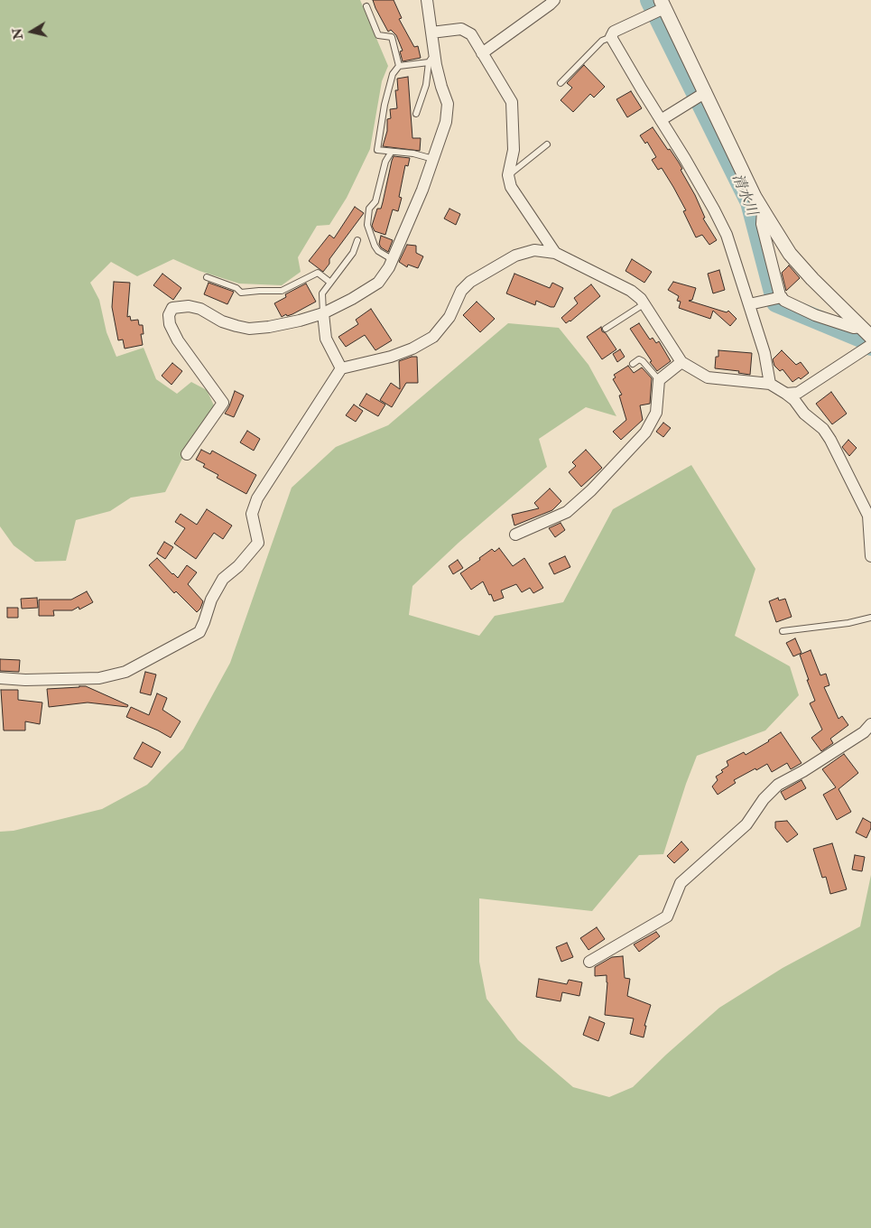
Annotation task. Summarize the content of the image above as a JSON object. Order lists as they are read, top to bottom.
{
  "water": ["清水川"],
  "north": "left"
}
